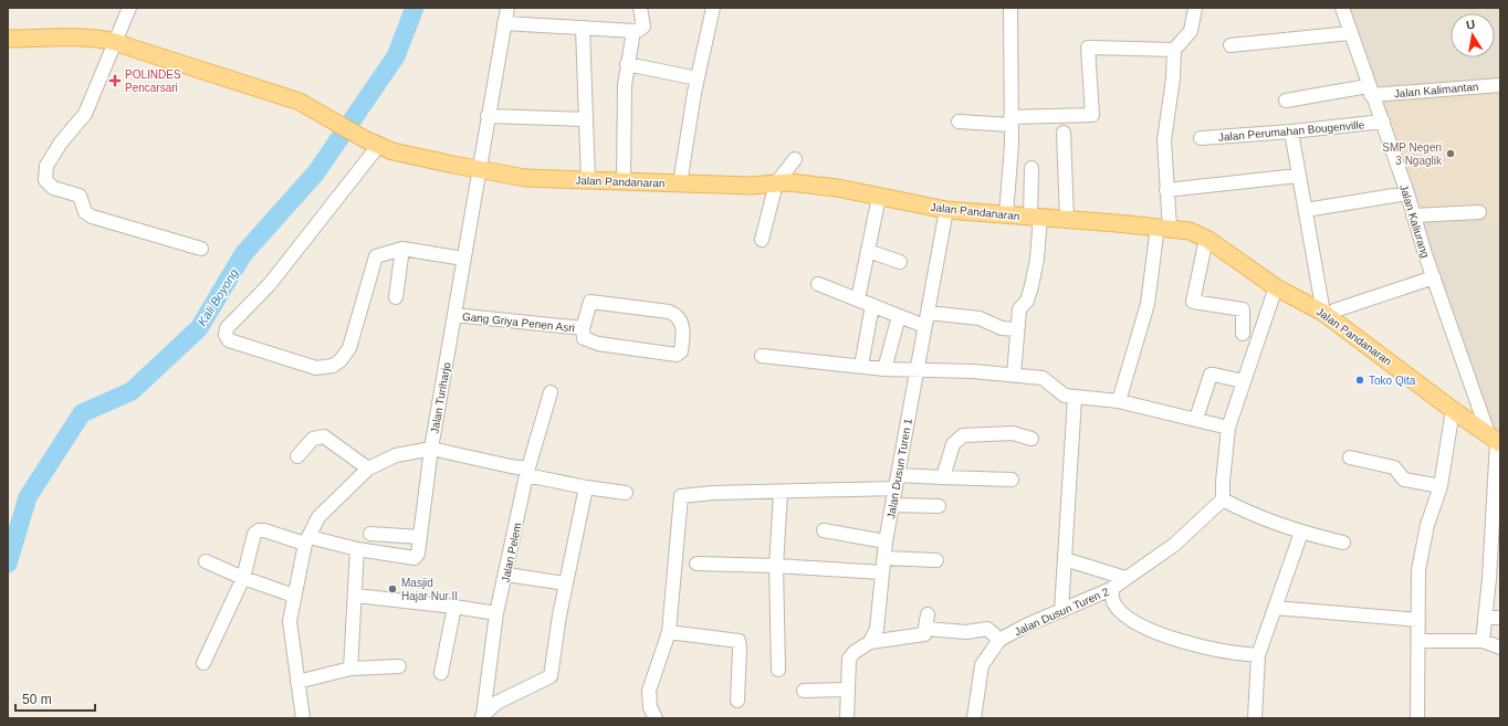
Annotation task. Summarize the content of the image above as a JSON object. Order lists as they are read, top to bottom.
{
  "streets": {
    "main road": ["Jalan Pandanaran"],
    "street": [
      "Jalan Kalimantan",
      "Jalan Perumahan Bougenville",
      "Jalan Kaliurang",
      "Gang Griya Penen Asri",
      "Jalan Turiharjo",
      "Jalan Dusun Turen 1",
      "Jalan Pelem",
      "Jalan Dusun Turen 2"
    ]
  },
  "crossings": [
    ["Jalan Kalimantan", "Jalan Kaliurang"],
    ["Jalan Perumahan Bougenville", "Jalan Kaliurang"],
    ["Jalan Pandanaran", "Jalan Kaliurang"],
    ["Jalan Pandanaran", "Jalan Turiharjo"],
    ["Jalan Pandanaran", "Jalan Dusun Turen 1"],
    ["Gang Griya Penen Asri", "Jalan Turiharjo"]
  ],
  "water": ["Kali Boyong"],
  "places": {
    "health": ["POLINDES Pencarsari"],
    "other": ["SMP Negeri 3 Ngaglik", "Toko Qita", "Masjid Hajar Nur II"]
  },
  "scale_bar": "50 m",
  "north": "top"
}
